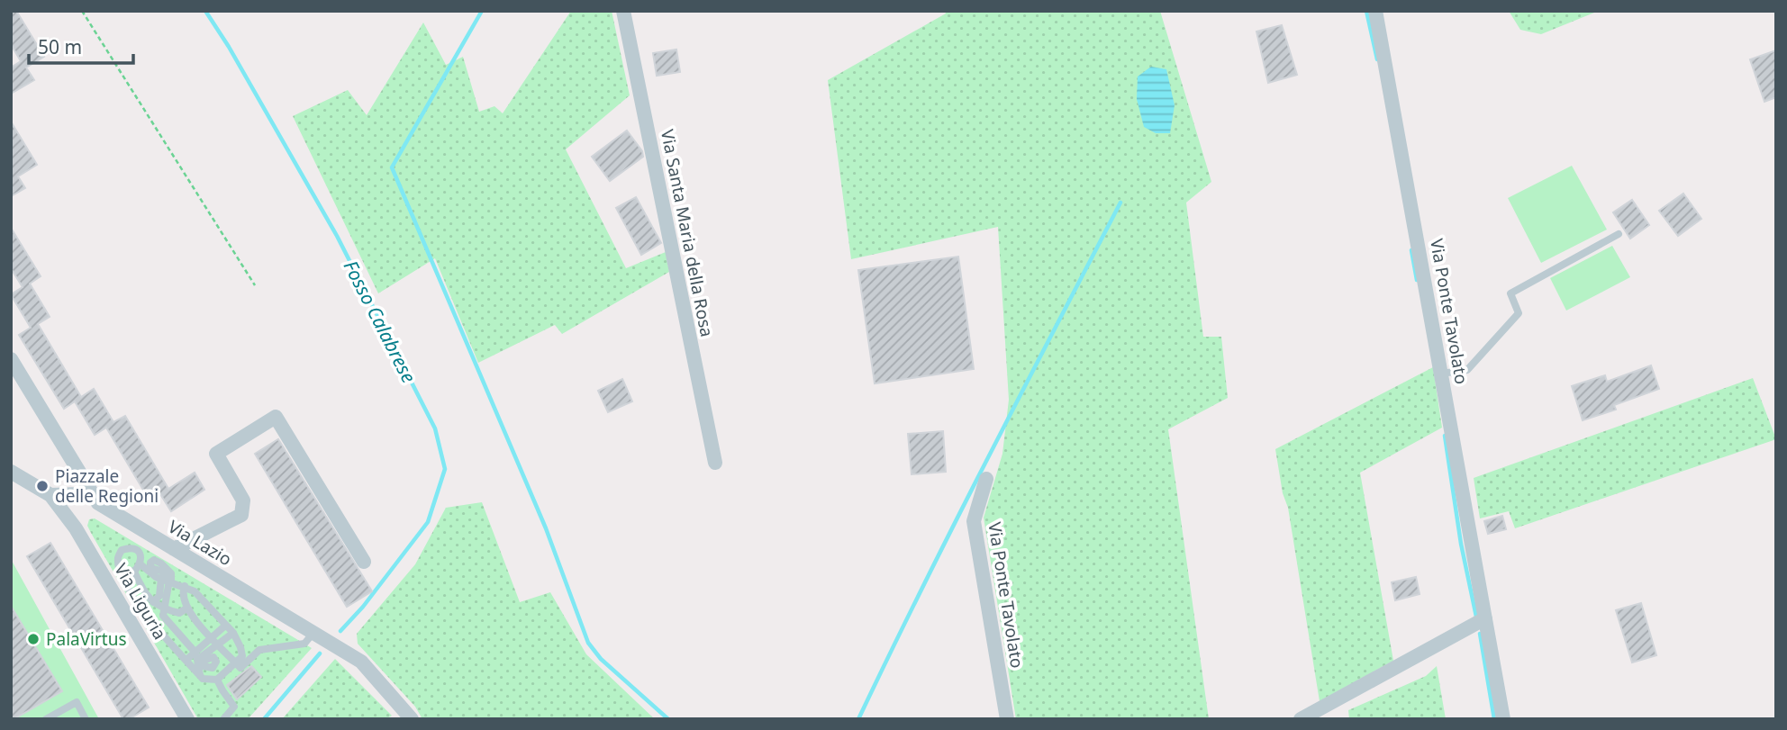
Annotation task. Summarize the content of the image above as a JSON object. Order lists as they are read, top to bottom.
{
  "streets": {
    "street": [
      "Via Santa Maria della Rosa",
      "Via Ponte Tavolato",
      "Via Lazio",
      "Via Liguria"
    ]
  },
  "water": ["Fosso Calabrese"],
  "places": ["Piazzale delle Regioni", "PalaVirtus"],
  "scale_bar": "50 m"
}
